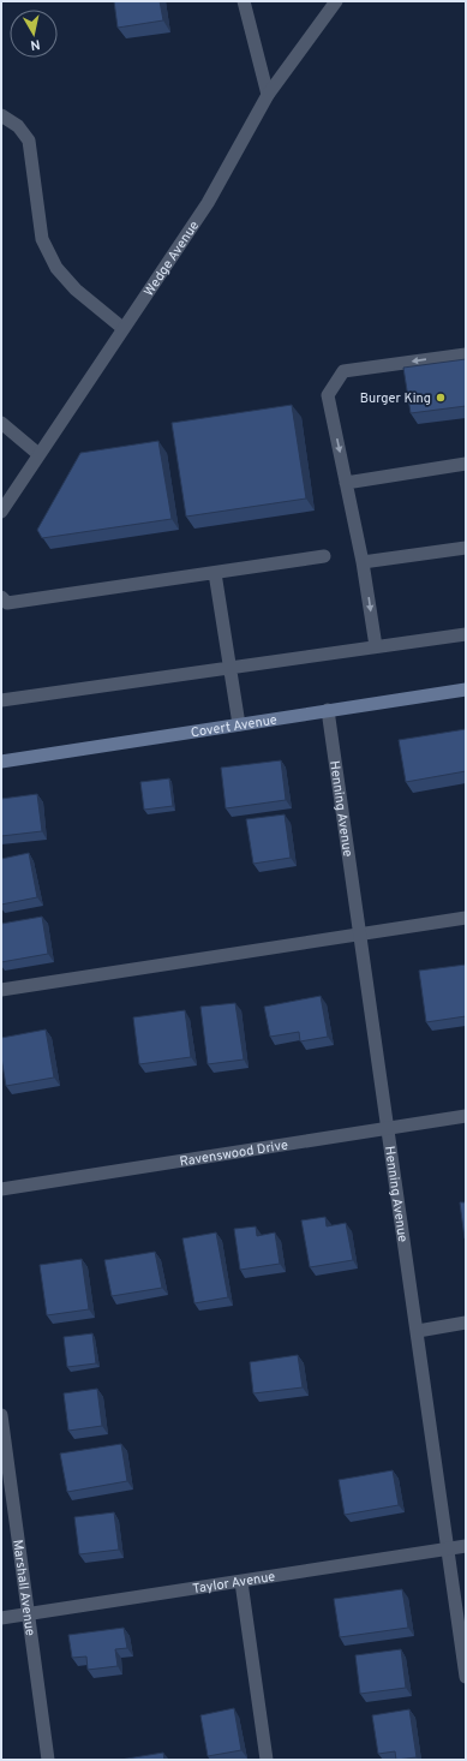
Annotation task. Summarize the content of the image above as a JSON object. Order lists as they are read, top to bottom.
{
  "streets": {
    "main road": ["Covert Avenue"],
    "street": [
      "Wedge Avenue",
      "Henning Avenue",
      "Ravenswood Drive",
      "Taylor Avenue",
      "Marshall Avenue"
    ]
  },
  "crossings": [
    ["Covert Avenue", "Henning Avenue"],
    ["Henning Avenue", "Ravenswood Drive"],
    ["Henning Avenue", "Taylor Avenue"],
    ["Taylor Avenue", "Marshall Avenue"]
  ],
  "places": ["Burger King"],
  "north": "bottom"
}
